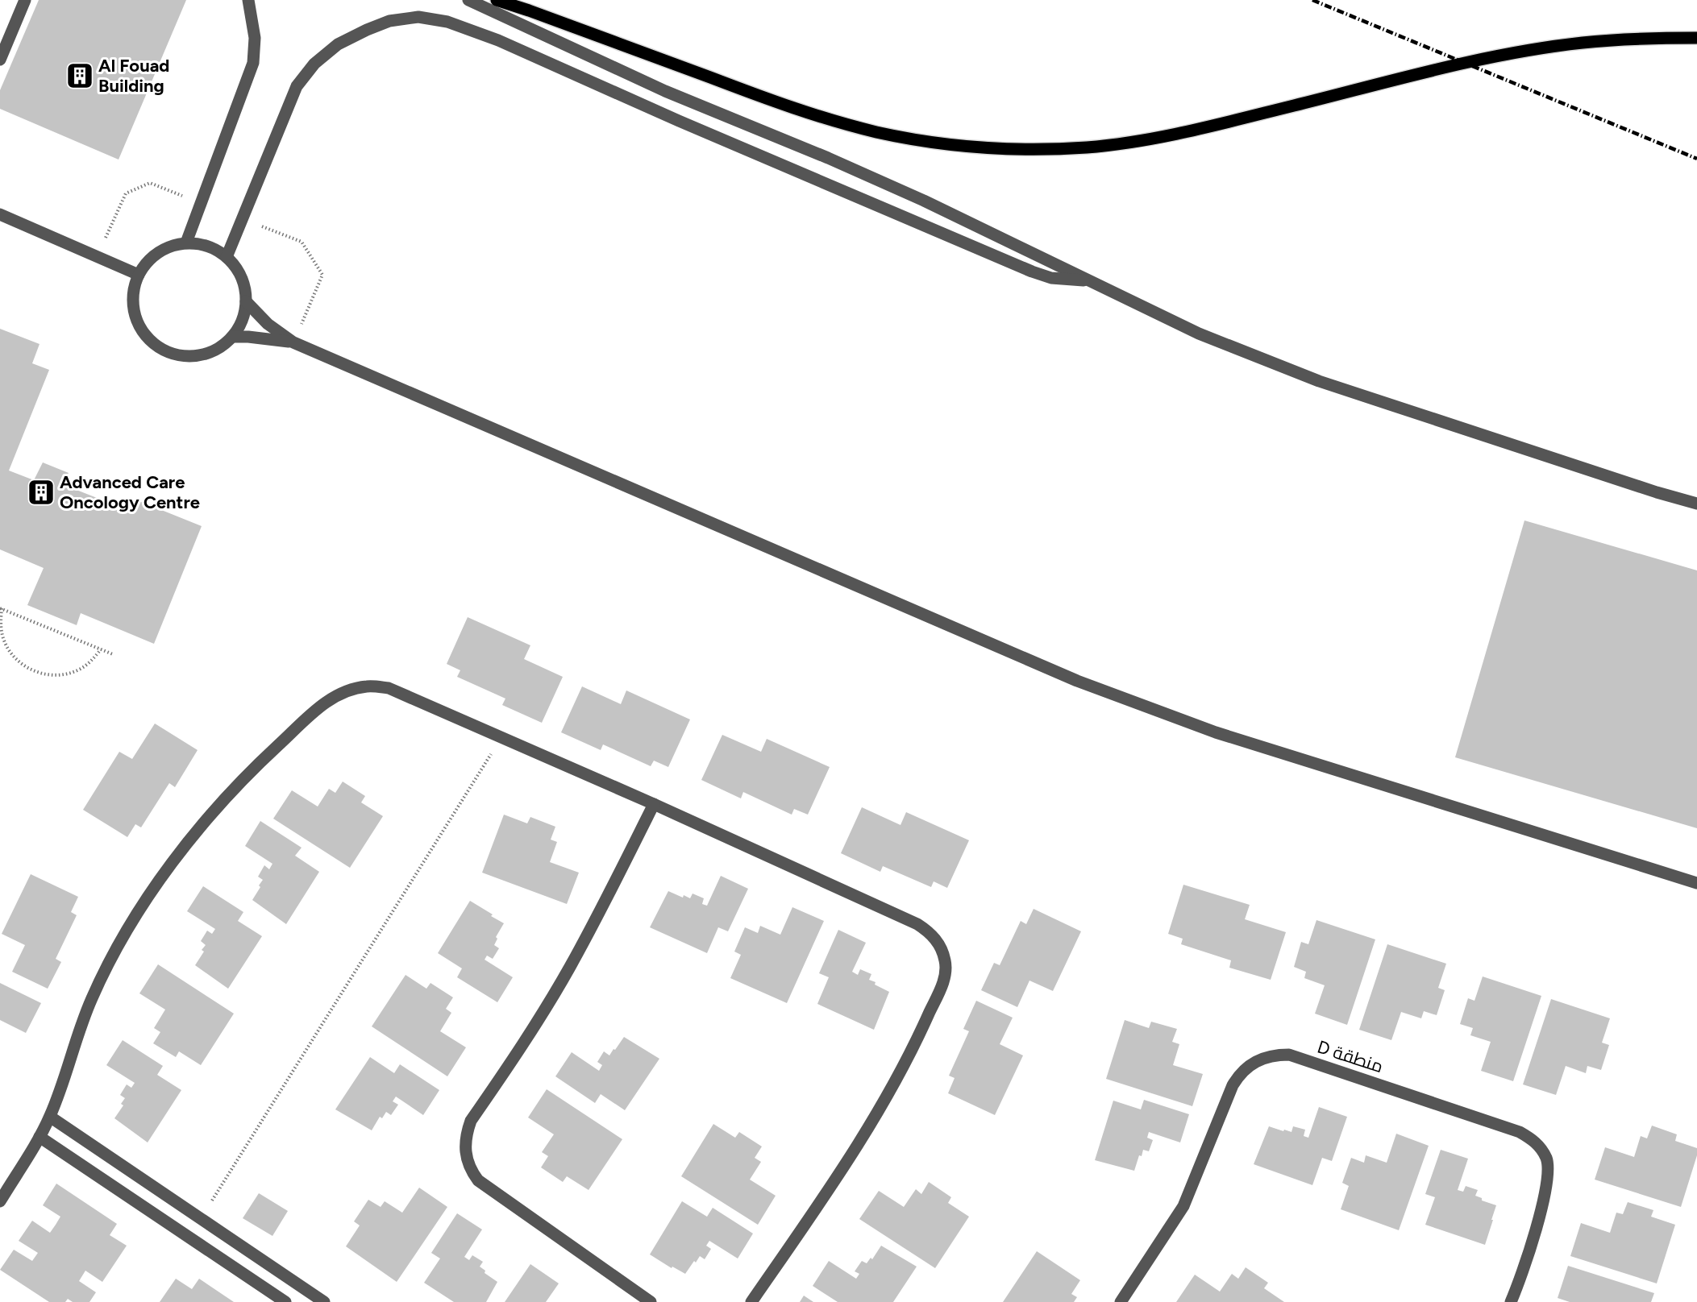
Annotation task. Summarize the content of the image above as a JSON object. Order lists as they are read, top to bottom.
{
  "streets": {
    "street": ["D منطقة"]
  },
  "places": {
    "building": ["Al Fouad Building", "Advanced Care Oncology Centre"]
  }
}
